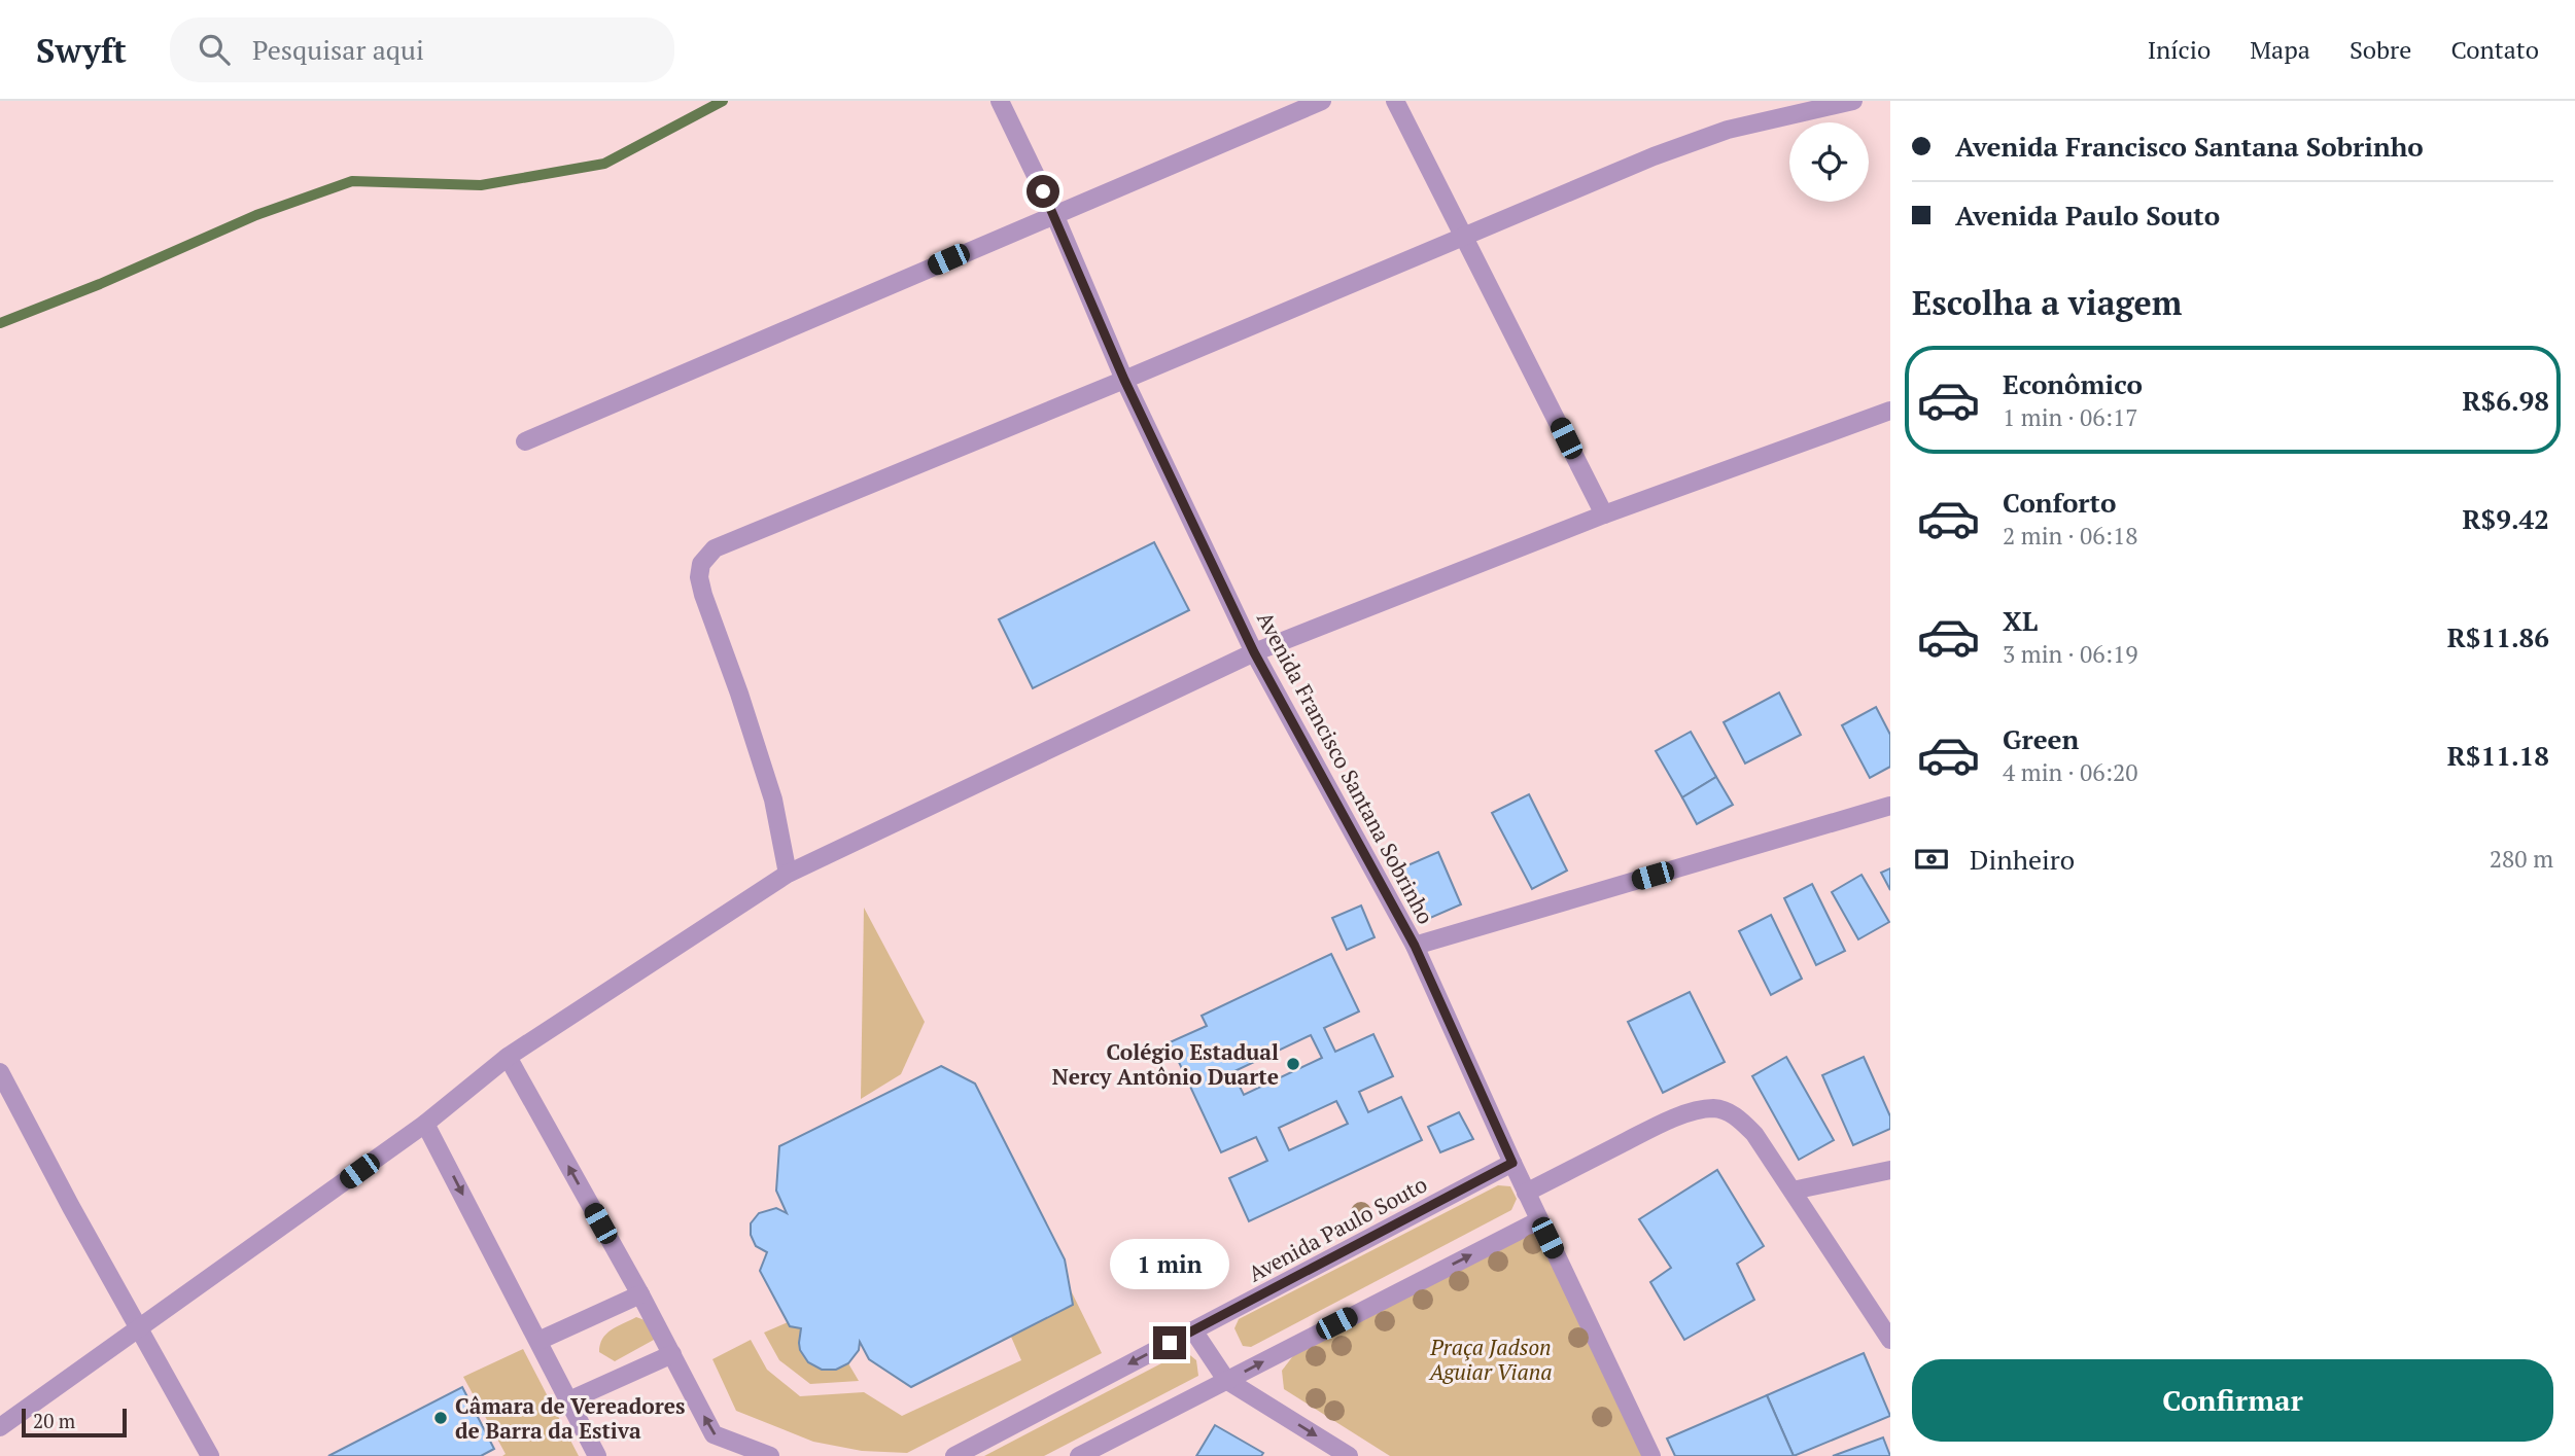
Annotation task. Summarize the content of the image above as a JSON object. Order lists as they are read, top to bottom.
{
  "streets": {
    "street": ["Avenida Francisco Santana Sobrinho", "Avenida Paulo Souto"]
  },
  "crossings": [
    ["Avenida Francisco Santana Sobrinho", "Avenida Paulo Souto"]
  ],
  "parks": ["Praça Jadson Aguiar Viana"],
  "places": ["Colégio Estadual Nercy Antônio Duarte", "Câmara de Vereadores de Barra da Estiva"],
  "scale_bar": "20 m",
  "page": {
    "header": "Swyft",
    "search": "Pesquisar aqui",
    "nav": [
      "Início",
      "Mapa",
      "Sobre",
      "Contato"
    ],
    "banner": ["Avenida Francisco Santana Sobrinho", "Avenida Paulo Souto"],
    "heading": "Escolha a viagem",
    "list": [
      {
        "name": "Econômico",
        "note": "1 min · 06:17",
        "value": "R$6.98"
      },
      {
        "name": "Conforto",
        "note": "2 min · 06:18",
        "value": "R$9.42"
      },
      {
        "name": "XL",
        "note": "3 min · 06:19",
        "value": "R$11.86"
      },
      {
        "name": "Green",
        "note": "4 min · 06:20",
        "value": "R$11.18"
      }
    ],
    "pay": ["Dinheiro", "280 m"],
    "bubble": "1 min",
    "buttons": "Confirmar",
    "scale": "20 m"
  }
}
